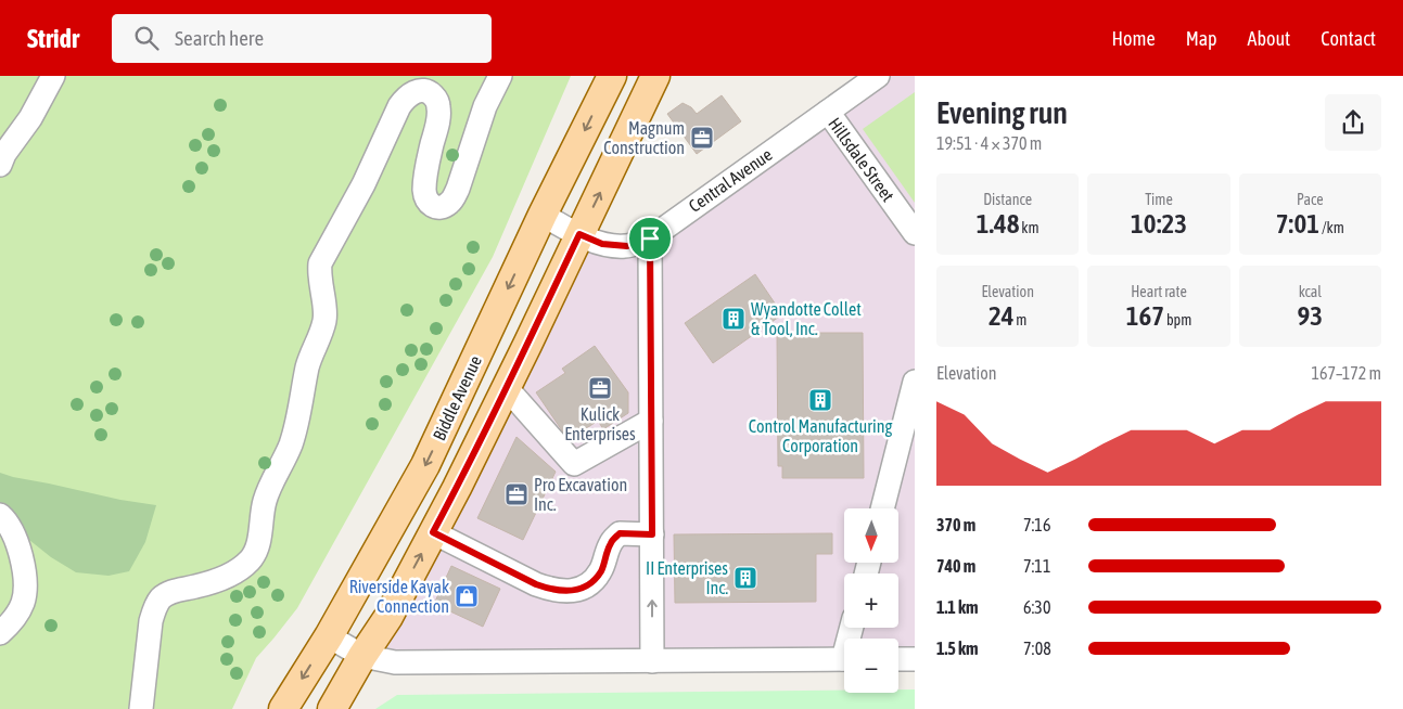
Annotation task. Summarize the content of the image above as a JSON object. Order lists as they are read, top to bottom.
{
  "streets": {
    "main road": ["Biddle Avenue"],
    "street": ["Hillsdale Street", "Central Avenue"]
  },
  "crossings": [
    ["Hillsdale Street", "Central Avenue"],
    ["Central Avenue", "Biddle Avenue"]
  ],
  "places": {
    "office": ["Magnum Construction", "Kulick Enterprises", "Pro Excavation Inc."],
    "building": ["Wyandotte Collet & Tool, Inc.", "Control Manufacturing Corporation", "II Enterprises Inc."],
    "shop": ["Riverside Kayak Connection"]
  },
  "north": "bottom",
  "page": {
    "header": "Stridr",
    "search": "Search here",
    "nav": [
      "Home",
      "Map",
      "About",
      "Contact"
    ],
    "heading": ["Evening run", "19:51 · 4 × 370 m"],
    "stats": [
      ["Distance", "1.48 km"],
      ["Time", "10:23"],
      ["Pace", "7:01 /km"],
      ["Elevation", "24 m"],
      ["Heart rate", "167 bpm"],
      ["kcal", "93"]
    ],
    "chart": ["Elevation", "167–172 m"],
    "list": [
      {
        "name": "370 m",
        "note": "7:16"
      },
      {
        "name": "740 m",
        "note": "7:11"
      },
      {
        "name": "1.1 km",
        "note": "6:30"
      },
      {
        "name": "1.5 km",
        "note": "7:08"
      }
    ],
    "map_buttons": ["+", "−"]
  }
}
